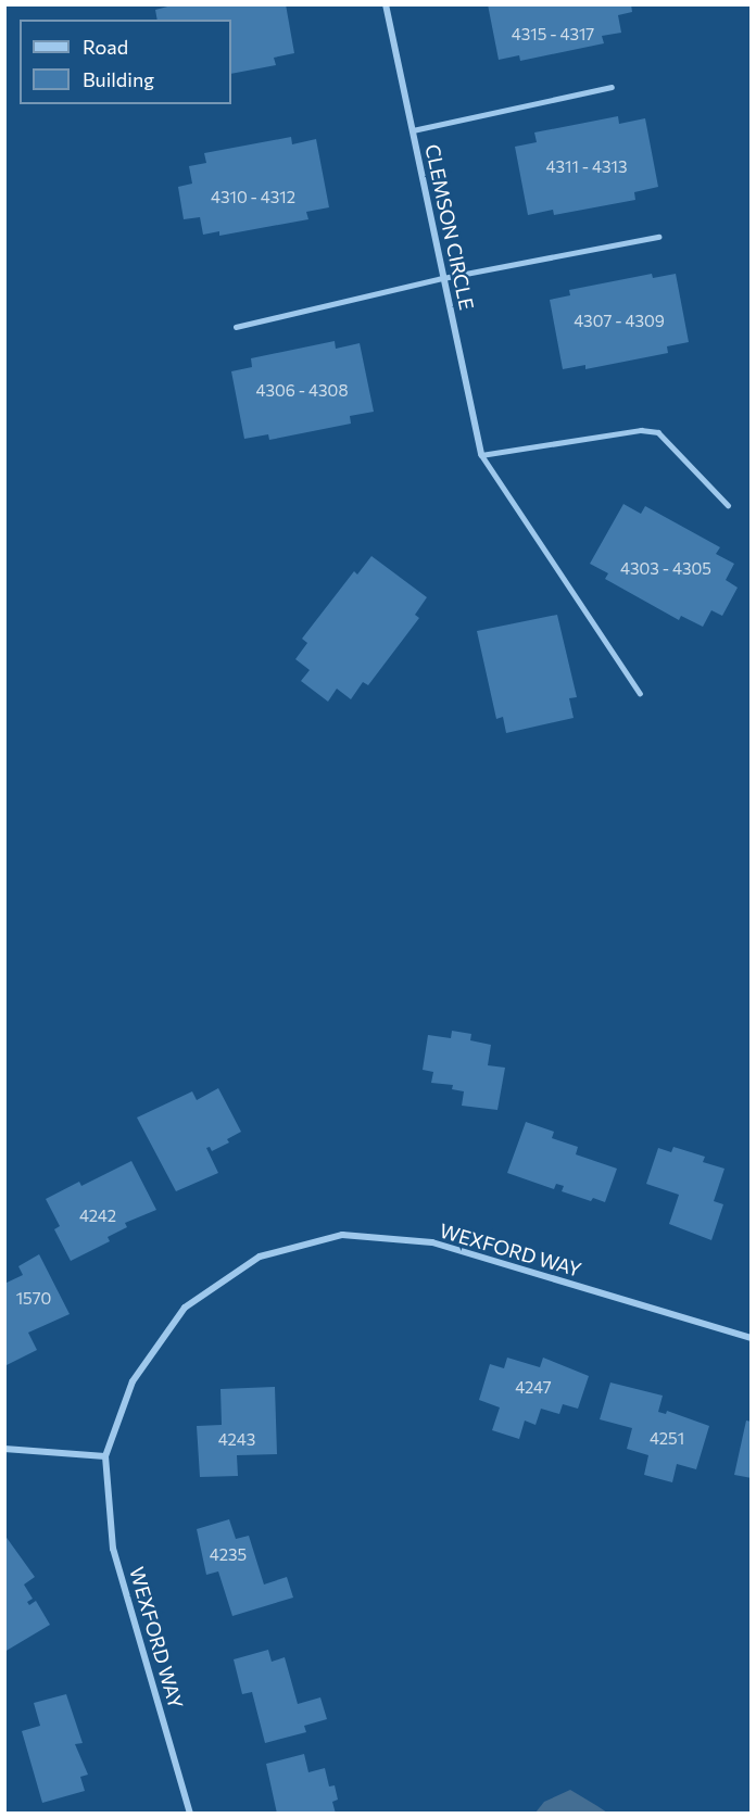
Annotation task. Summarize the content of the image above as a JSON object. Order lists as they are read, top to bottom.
{
  "streets": {
    "street": ["CLEMSON CIRCLE", "WEXFORD WAY"]
  },
  "house_numbers": [
    "4315 - 4317",
    "4311 - 4313",
    "4310 - 4312",
    "4307 - 4309",
    "4306 - 4308",
    "4303 - 4305",
    "4242",
    "1570",
    "4247",
    "4251",
    "4243",
    "4235"
  ],
  "legend": ["Road", "Building"]
}
